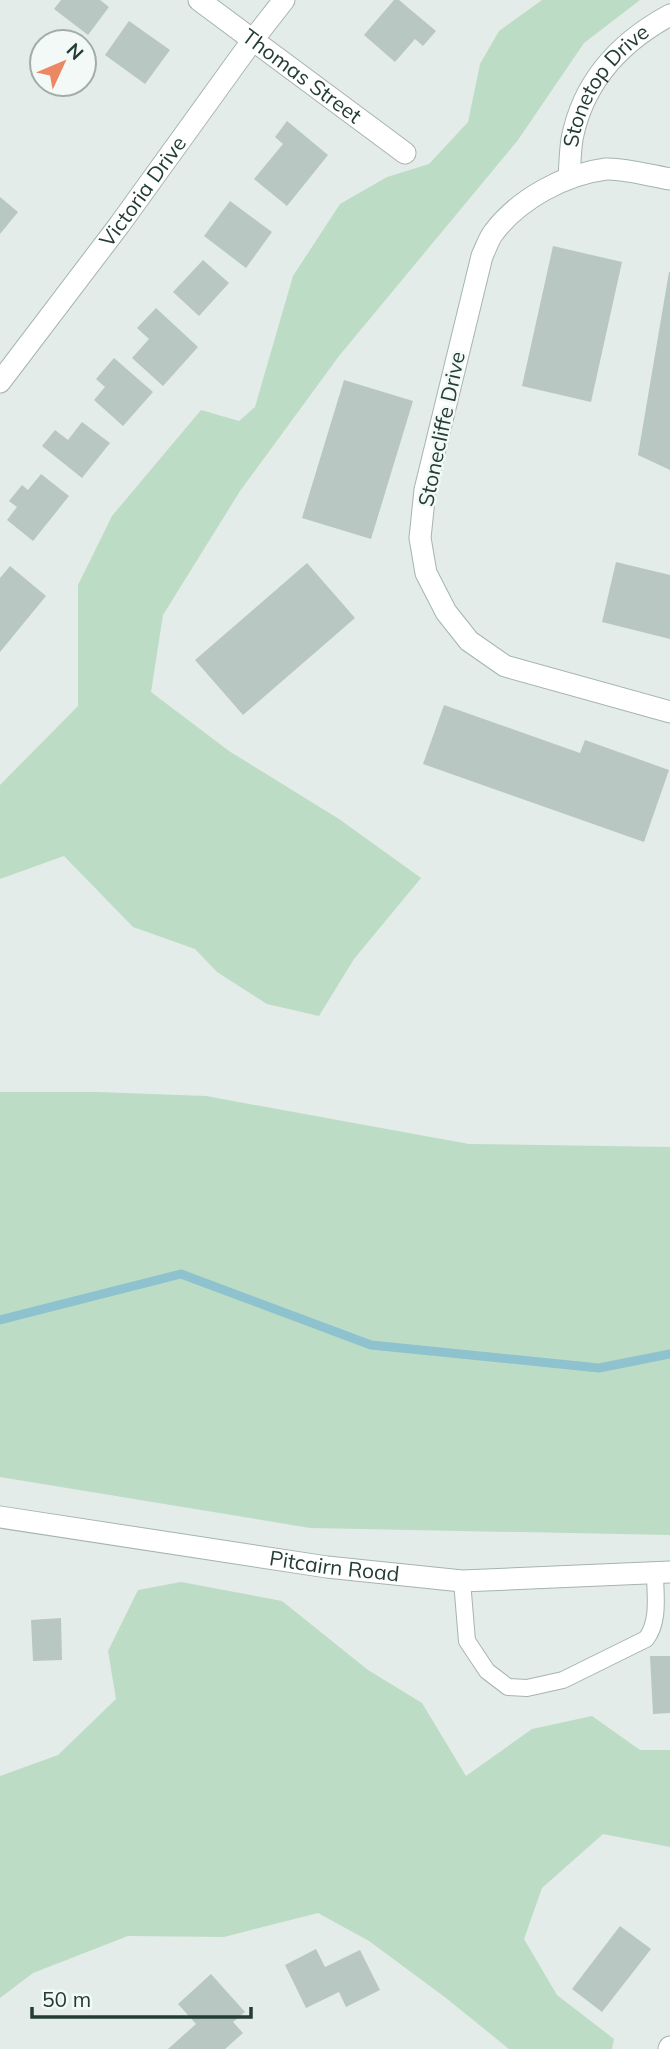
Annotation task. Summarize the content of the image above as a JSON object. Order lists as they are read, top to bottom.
{
  "streets": {
    "street": [
      "Thomas Street",
      "Stonetop Drive",
      "Victoria Drive",
      "Stonecliffe Drive",
      "Pitcairn Road"
    ]
  },
  "crossings": [
    ["Thomas Street", "Victoria Drive"],
    ["Stonetop Drive", "Stonecliffe Drive"]
  ],
  "scale_bar": "50 m",
  "north": "top right"
}
